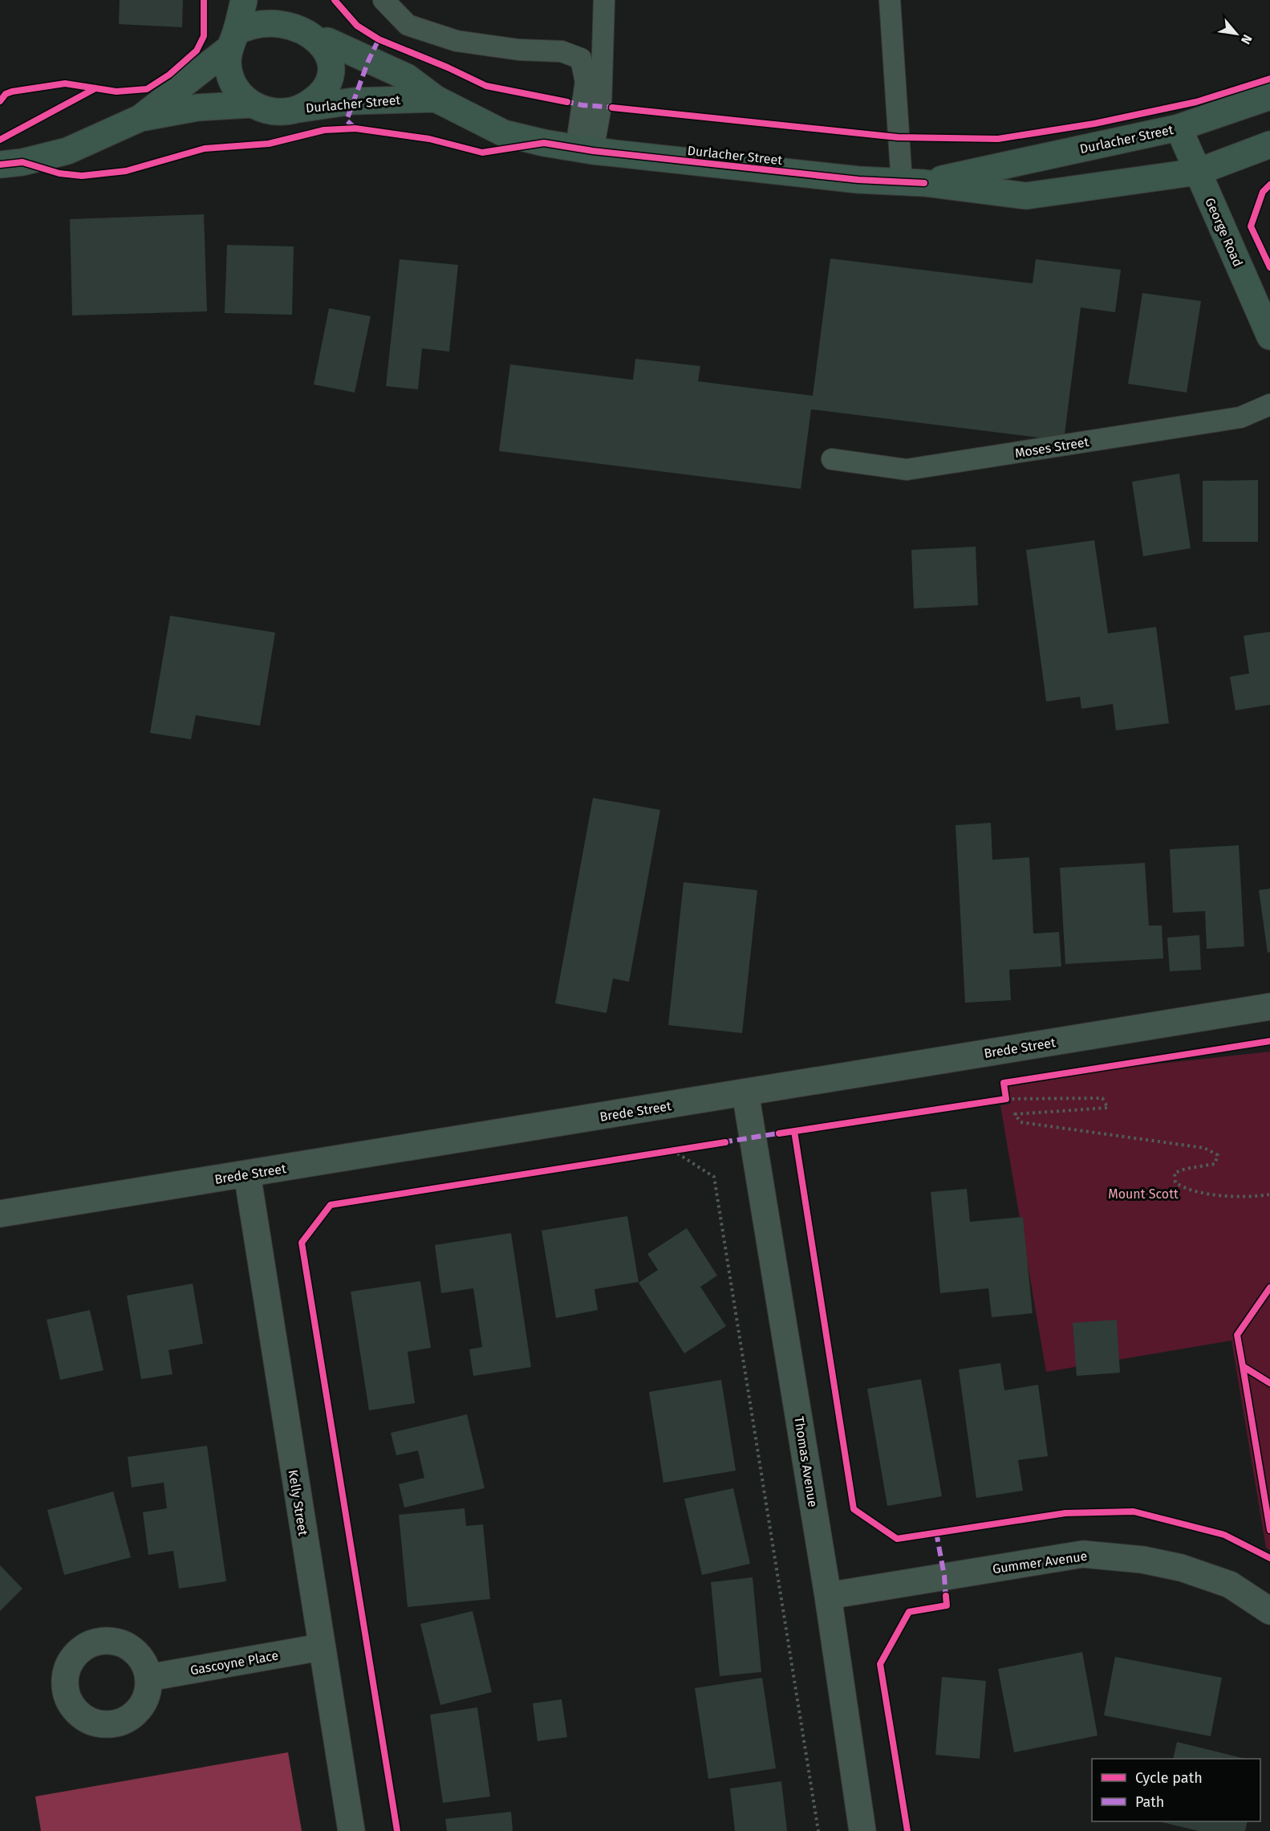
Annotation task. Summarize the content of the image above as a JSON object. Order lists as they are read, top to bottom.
{
  "streets": {
    "main road": ["Durlacher Street", "George Road"],
    "street": [
      "Brede Street",
      "Thomas Avenue",
      "Kelly Street",
      "Gummer Avenue",
      "Gascoyne Place"
    ],
    "lane": ["Moses Street"]
  },
  "crossings": [
    ["Durlacher Street", "George Road"],
    ["Brede Street", "Thomas Avenue"],
    ["Brede Street", "Kelly Street"],
    ["Thomas Avenue", "Gummer Avenue"],
    ["Kelly Street", "Gascoyne Place"]
  ],
  "parks": ["Mount Scott"],
  "legend": ["Cycle path", "Path"],
  "north": "bottom right"
}
